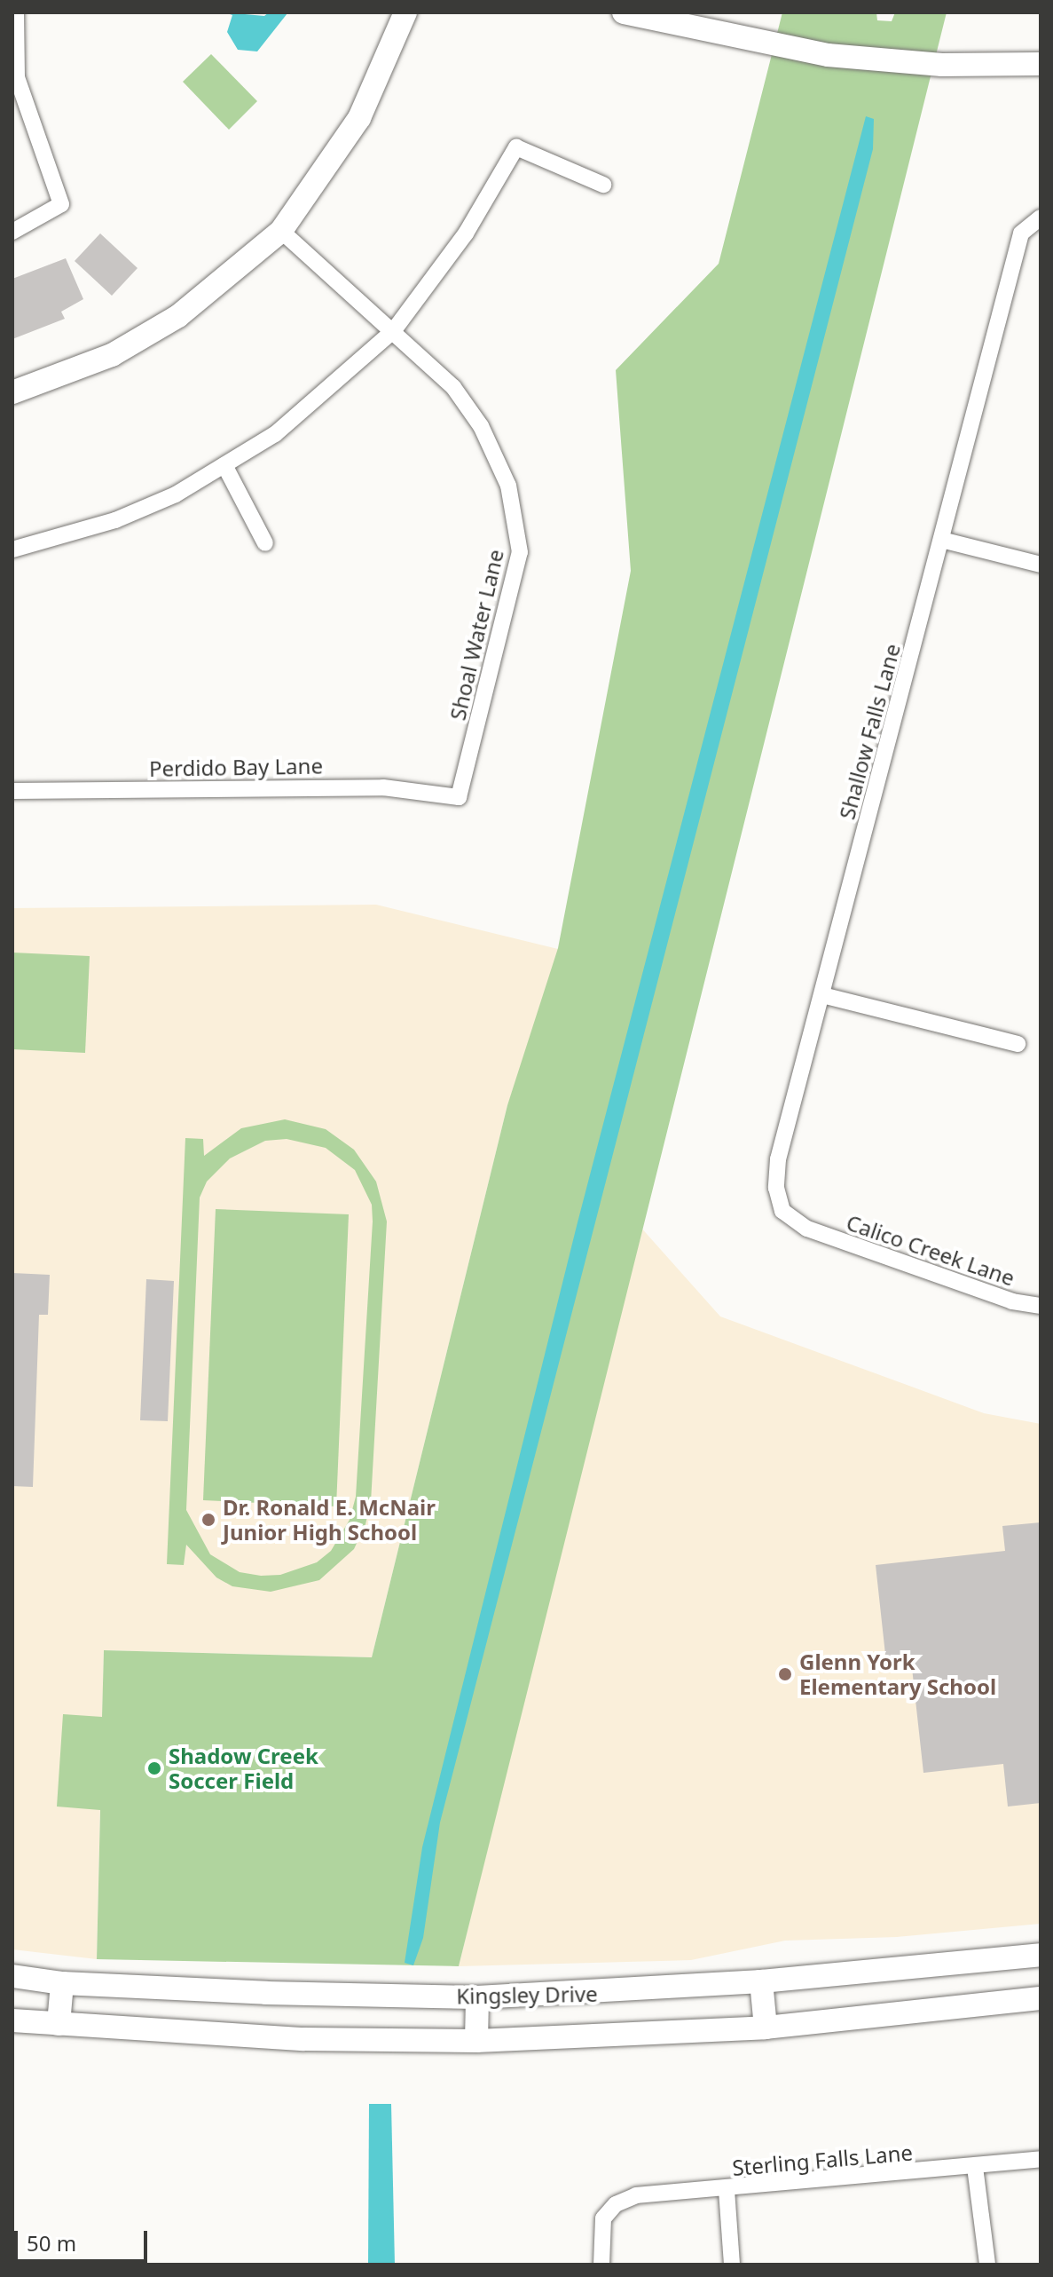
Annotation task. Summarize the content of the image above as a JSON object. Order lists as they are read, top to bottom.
{
  "streets": {
    "main road": ["Kingsley Drive"],
    "street": [
      "Shoal Water Lane",
      "Shallow Falls Lane",
      "Perdido Bay Lane",
      "Calico Creek Lane",
      "Sterling Falls Lane"
    ]
  },
  "crossings": [
    ["Shoal Water Lane", "Perdido Bay Lane"],
    ["Shallow Falls Lane", "Calico Creek Lane"]
  ],
  "places": ["Dr. Ronald E. McNair Junior High School", "Glenn York Elementary School", "Shadow Creek Soccer Field"],
  "scale_bar": "50 m"
}
